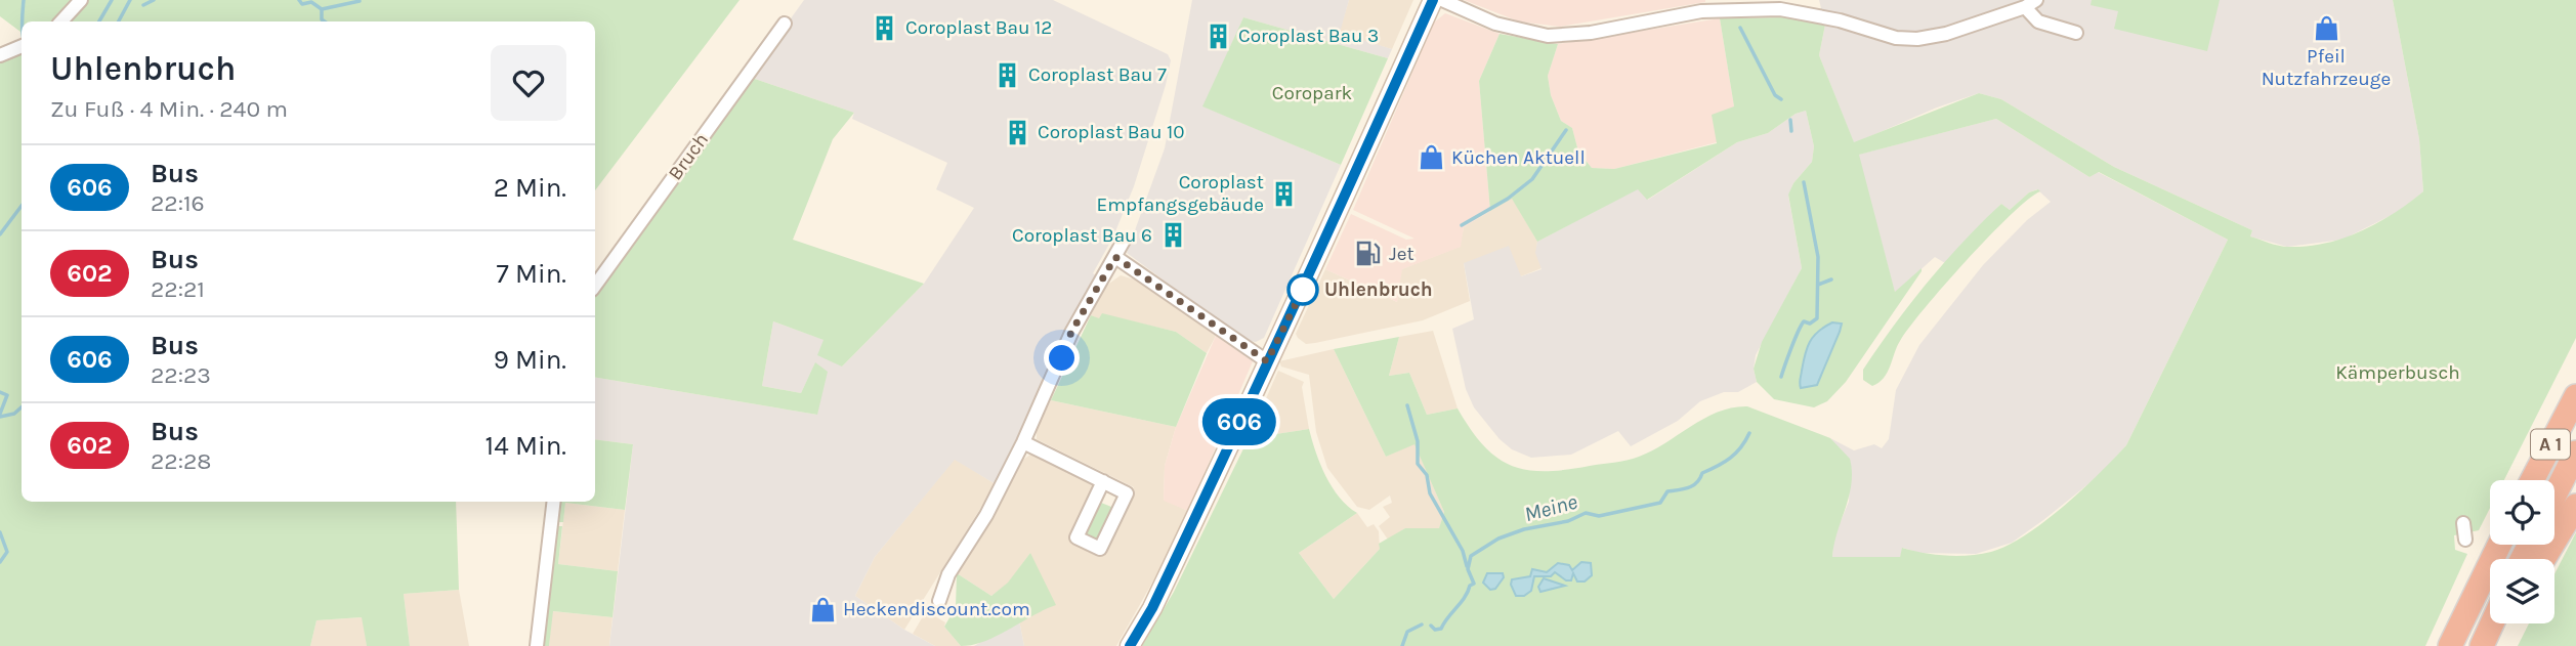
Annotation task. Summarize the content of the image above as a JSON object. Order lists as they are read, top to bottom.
{
  "streets": {
    "highway": ["A 1"],
    "street": ["Bruch"]
  },
  "water": ["Meine"],
  "parks": ["Coropark", "Kämperbusch"],
  "places": {
    "building": [
      "Coroplast Bau 12",
      "Coroplast Bau 3",
      "Coroplast Bau 7",
      "Coroplast Bau 10",
      "Coroplast Empfangsgebäude",
      "Coroplast Bau 6"
    ],
    "shop": ["Pfeil Nutzfahrzeuge", "Küchen Aktuell", "Heckendiscount.com"],
    "fuel station": ["Jet"],
    "other": ["Uhlenbruch"]
  },
  "lines": ["bus line 606"],
  "page": {
    "on_map": "606",
    "heading": ["Uhlenbruch", "Zu Fuß · 4 Min. · 240 m"],
    "list": [
      {
        "mark": "606",
        "name": "Bus",
        "note": "22:16",
        "value": "2 Min."
      },
      {
        "mark": "602",
        "name": "Bus",
        "note": "22:21",
        "value": "7 Min."
      },
      {
        "mark": "606",
        "name": "Bus",
        "note": "22:23",
        "value": "9 Min."
      },
      {
        "mark": "602",
        "name": "Bus",
        "note": "22:28",
        "value": "14 Min."
      }
    ]
  }
}
